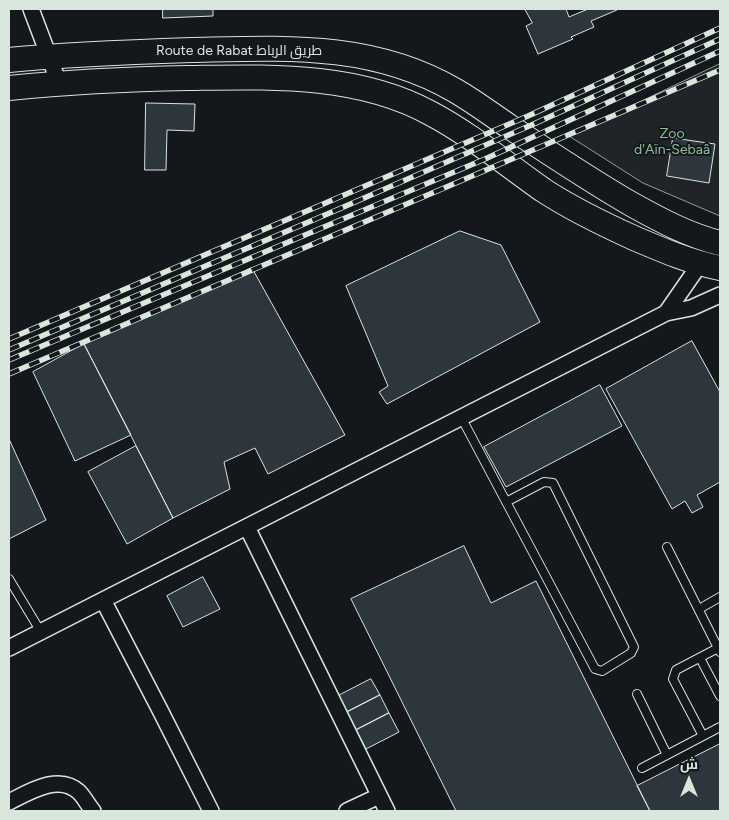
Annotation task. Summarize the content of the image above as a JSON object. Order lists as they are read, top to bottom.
{
  "streets": {
    "main road": ["Route de Rabat طريق الرباط"]
  },
  "parks": ["Zoo d'Aïn-Sebaâ"],
  "north": "top"
}
